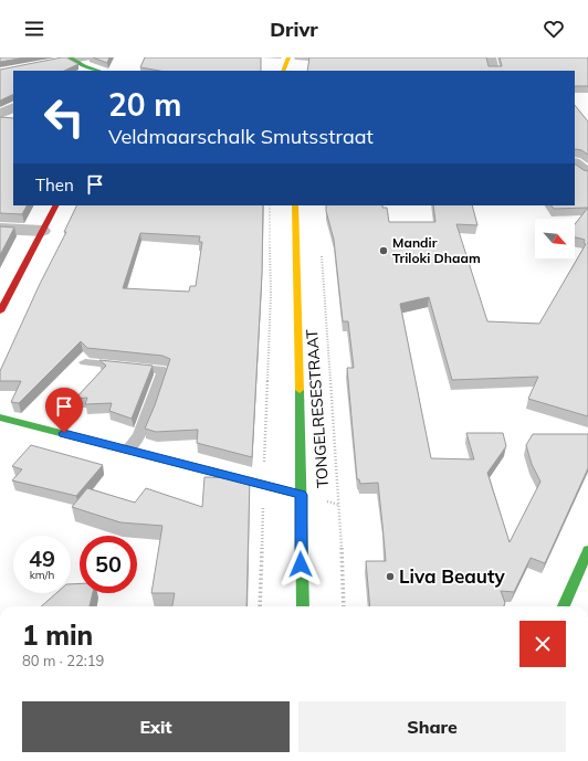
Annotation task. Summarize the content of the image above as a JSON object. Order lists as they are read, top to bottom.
{
  "streets": {
    "main road": ["TONGELRESESTRAAT"]
  },
  "places": ["Mandir Triloki Dhaam", "Liva Beauty"],
  "north": "bottom right",
  "page": {
    "header": "Drivr",
    "turn": ["20 m", "Veldmaarschalk Smutsstraat"],
    "then": "Then",
    "speed": "49 km/h",
    "limit": "50",
    "heading": ["1 min", "80 m · 22:19"],
    "buttons": ["Exit", "Share"]
  }
}
